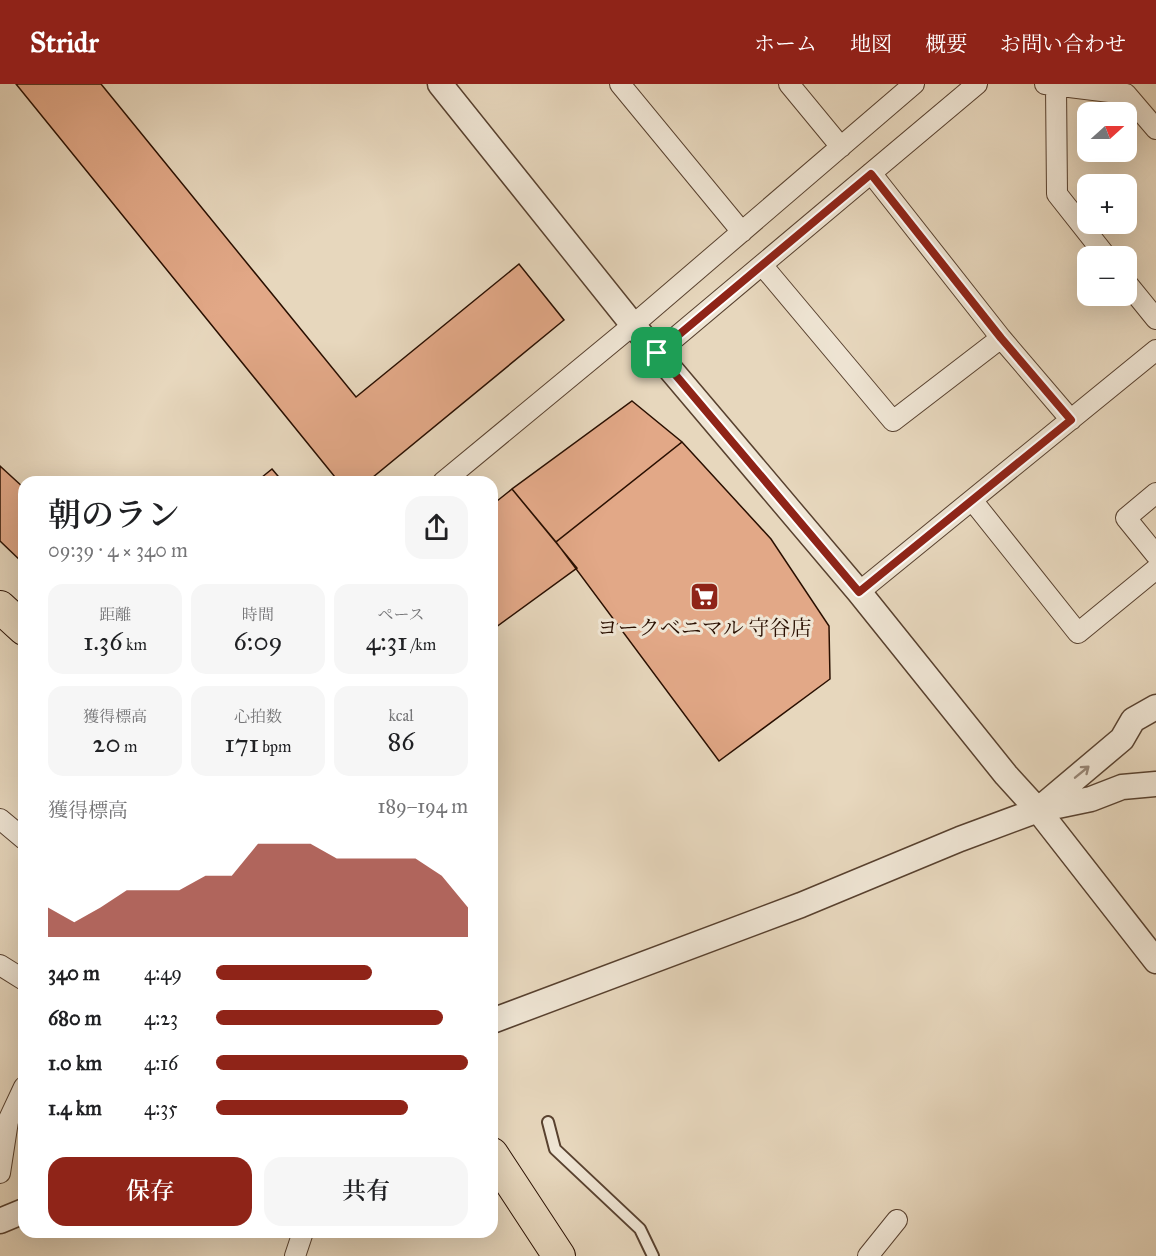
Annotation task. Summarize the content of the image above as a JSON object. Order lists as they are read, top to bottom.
{
  "places": {
    "supermarket": ["ヨークベニマル 守谷店"]
  },
  "north": "right",
  "page": {
    "header": "Stridr",
    "nav": [
      "ホーム",
      "地図",
      "概要",
      "お問い合わせ"
    ],
    "map_buttons": ["+", "−"],
    "heading": ["朝のラン", "09:39 · 4 × 340 m"],
    "stats": [
      ["距離", "1.36 km"],
      ["時間", "6:09"],
      ["ペース", "4:31 /km"],
      ["獲得標高", "20 m"],
      ["心拍数", "171 bpm"],
      ["kcal", "86"]
    ],
    "chart": ["獲得標高", "189–194 m"],
    "list": [
      {
        "name": "340 m",
        "note": "4:49"
      },
      {
        "name": "680 m",
        "note": "4:23"
      },
      {
        "name": "1.0 km",
        "note": "4:16"
      },
      {
        "name": "1.4 km",
        "note": "4:35"
      }
    ],
    "buttons": ["保存", "共有"]
  }
}
